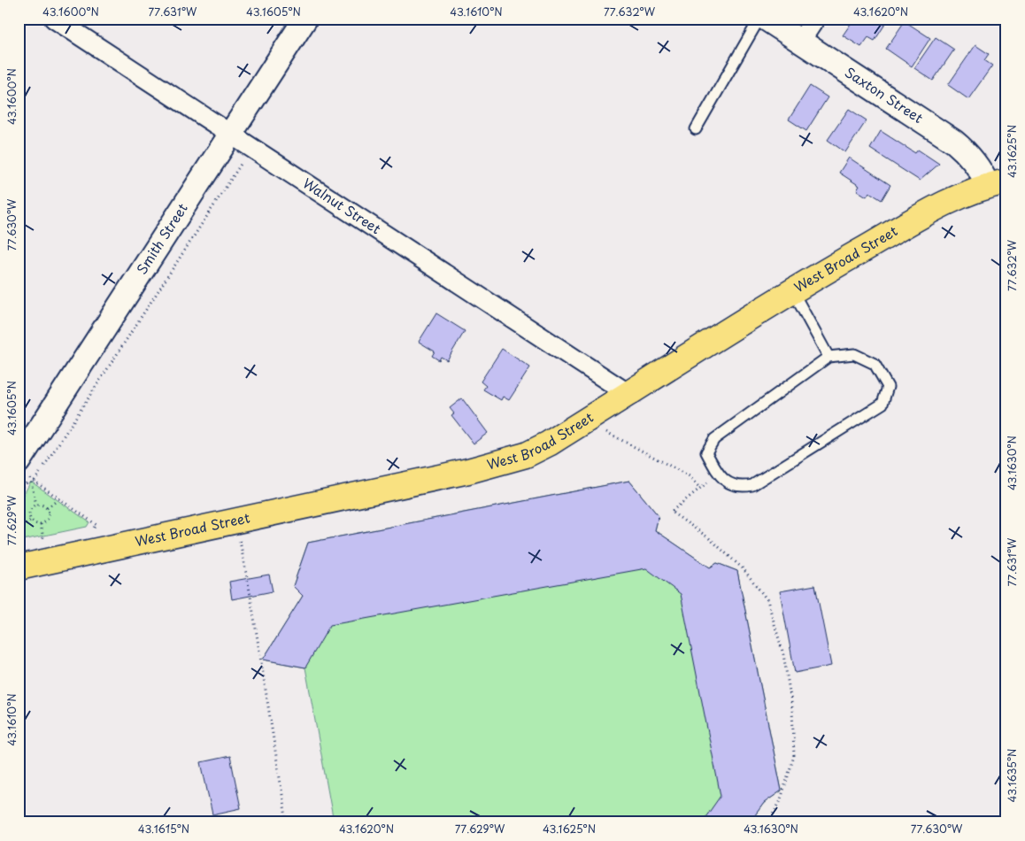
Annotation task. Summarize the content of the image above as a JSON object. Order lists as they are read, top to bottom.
{
  "streets": {
    "main road": ["West Broad Street"],
    "street": ["Saxton Street", "Walnut Street", "Smith Street"]
  },
  "crossings": [
    ["Saxton Street", "West Broad Street"],
    ["Walnut Street", "Smith Street"],
    ["Walnut Street", "West Broad Street"]
  ],
  "coordinates": [
    "43.1600°N",
    "77.631°W",
    "43.1605°N",
    "43.1610°N",
    "77.632°W",
    "43.1620°N",
    "43.1625°N",
    "77.630°W",
    "43.1630°N",
    "77.629°W",
    "43.1635°N",
    "43.1615°N"
  ]
}
